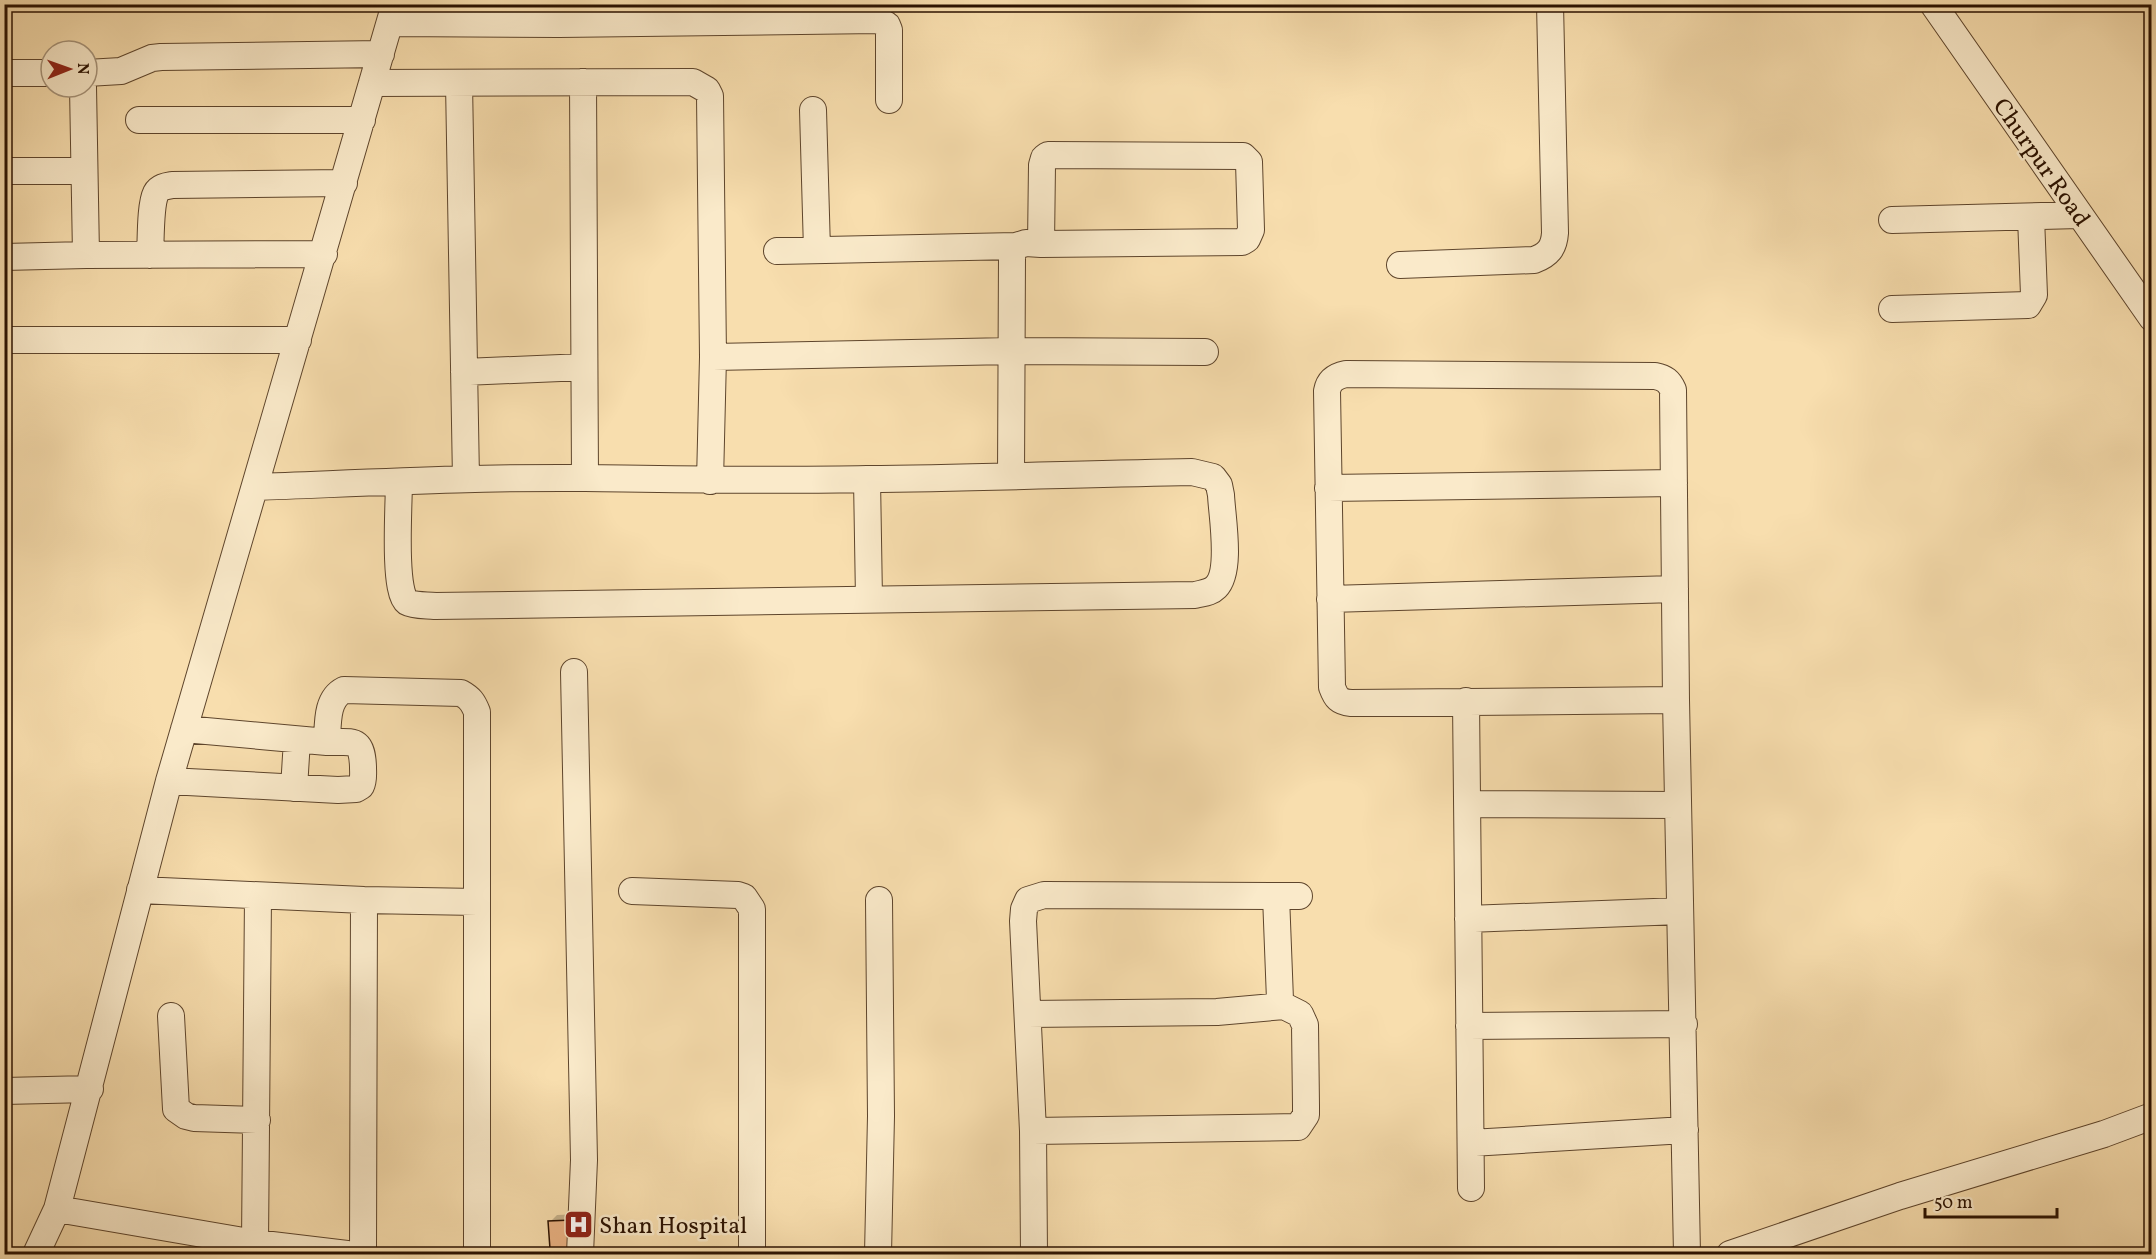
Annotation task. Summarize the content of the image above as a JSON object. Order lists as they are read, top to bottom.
{
  "streets": {
    "street": ["Churpur Road"]
  },
  "places": {
    "hospital": ["Shan Hospital"]
  },
  "scale_bar": "50 m",
  "north": "right"
}
